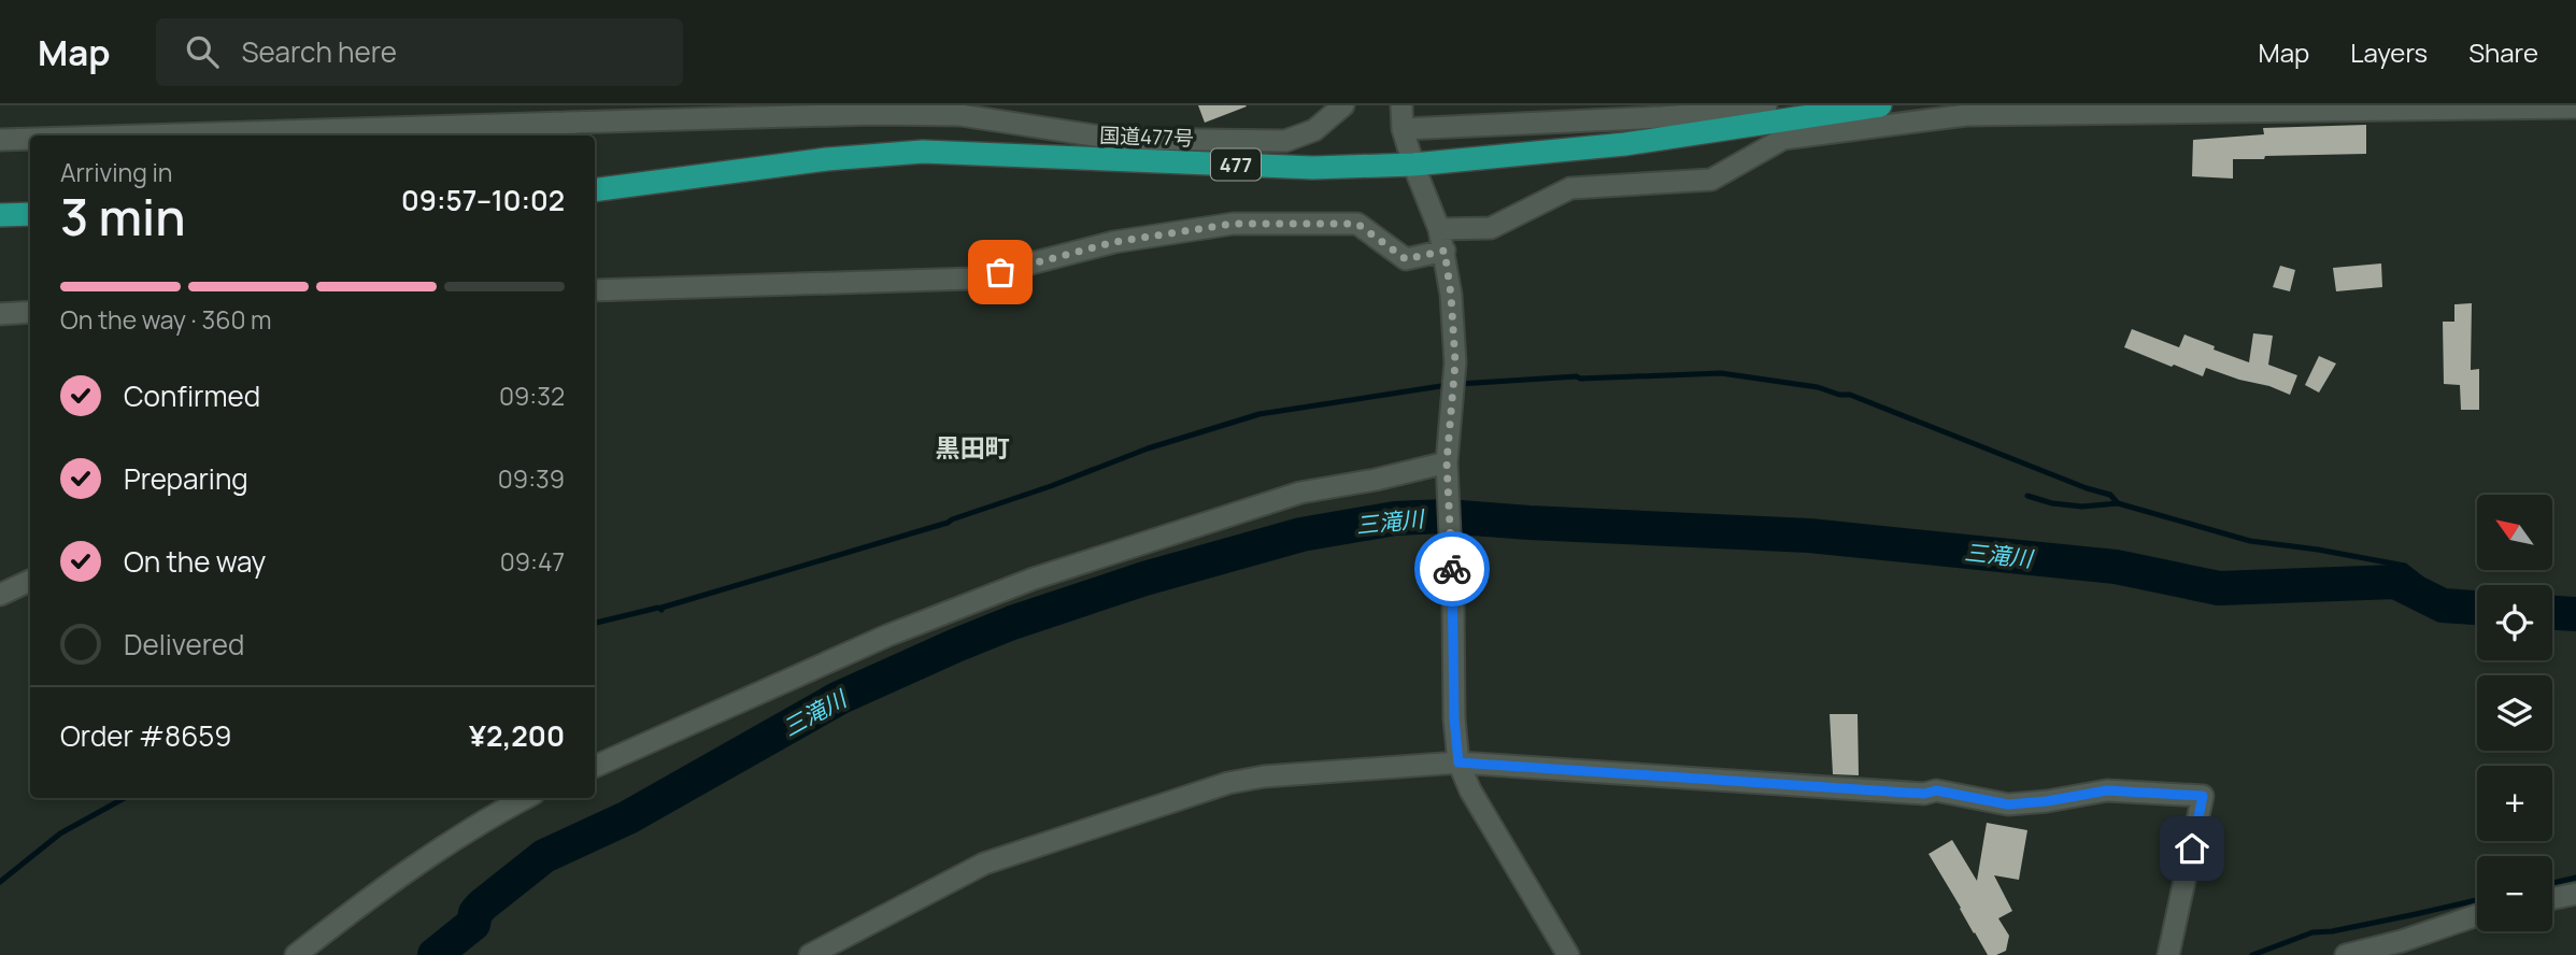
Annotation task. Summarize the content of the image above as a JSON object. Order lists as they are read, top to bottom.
{
  "streets": {
    "highway": ["国道477号", "477"]
  },
  "districts": ["黒田町"],
  "water": ["三滝川"],
  "north": "top left",
  "page": {
    "header": "Map",
    "search": "Search here",
    "nav": ["Map", "Layers", "Share"],
    "heading": ["3 min", "Arriving in", "09:57–10:02"],
    "panel": ["Order #8659", "¥2,200"],
    "bar": "On the way · 360 m",
    "list": [
      ["Confirmed", "09:32"],
      ["Preparing", "09:39"],
      ["On the way", "09:47"],
      "Delivered"
    ],
    "map_buttons": ["+", "−"]
  }
}
